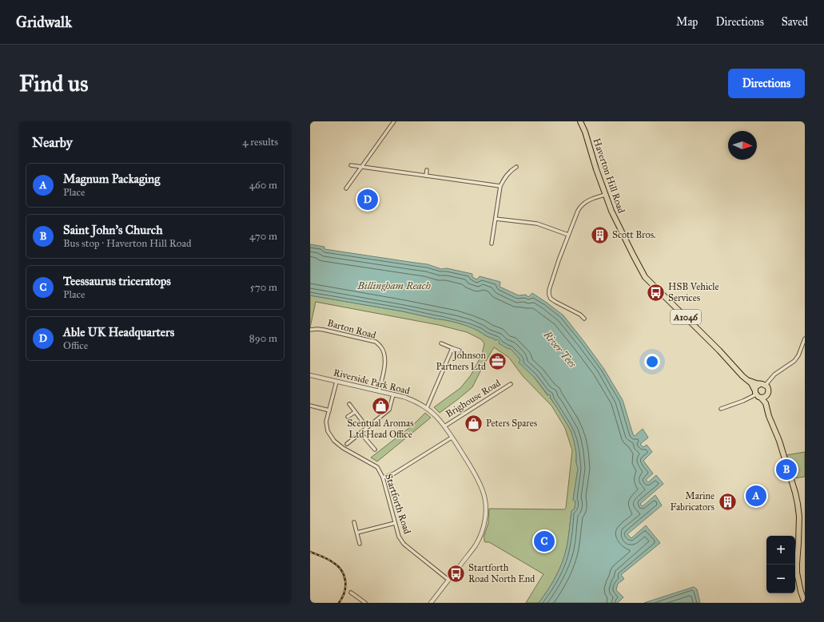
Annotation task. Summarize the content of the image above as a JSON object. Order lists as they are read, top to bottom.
{
  "streets": {
    "main road": ["Haverton Hill Road", "A1046"],
    "street": [
      "Barton Road",
      "Riverside Park Road",
      "Brighouse Road",
      "Startforth Road"
    ]
  },
  "crossings": [
    ["Barton Road", "Riverside Park Road"],
    ["Riverside Park Road", "Brighouse Road"],
    ["Riverside Park Road", "Startforth Road"]
  ],
  "water": ["Billingham Reach", "River Tees"],
  "places": {
    "building": ["Scott Bros.", "Marine Fabricators"],
    "bus stop": ["HSB Vehicle Services", "Startforth Road North End"],
    "office": ["Johnson Partners Ltd"],
    "shop": ["Scentual Aromas Ltd Head Office", "Peters Spares"]
  },
  "north": "right",
  "page": {
    "header": "Gridwalk",
    "nav": ["Map", "Directions", "Saved"],
    "buttons": "Directions",
    "title": "Find us",
    "heading": ["Nearby", "4 results"],
    "list": [
      {
        "mark": "A",
        "name": "Magnum Packaging",
        "note": "Place",
        "value": "460 m"
      },
      {
        "mark": "B",
        "name": "Saint John's Church",
        "note": "Bus stop · Haverton Hill Road",
        "value": "470 m"
      },
      {
        "mark": "C",
        "name": "Teessaurus triceratops",
        "note": "Place",
        "value": "570 m"
      },
      {
        "mark": "D",
        "name": "Able UK Headquarters",
        "note": "Office",
        "value": "890 m"
      }
    ],
    "pins": [
      "D",
      "B",
      "A",
      "C"
    ],
    "map_buttons": ["+", "−"]
  }
}
